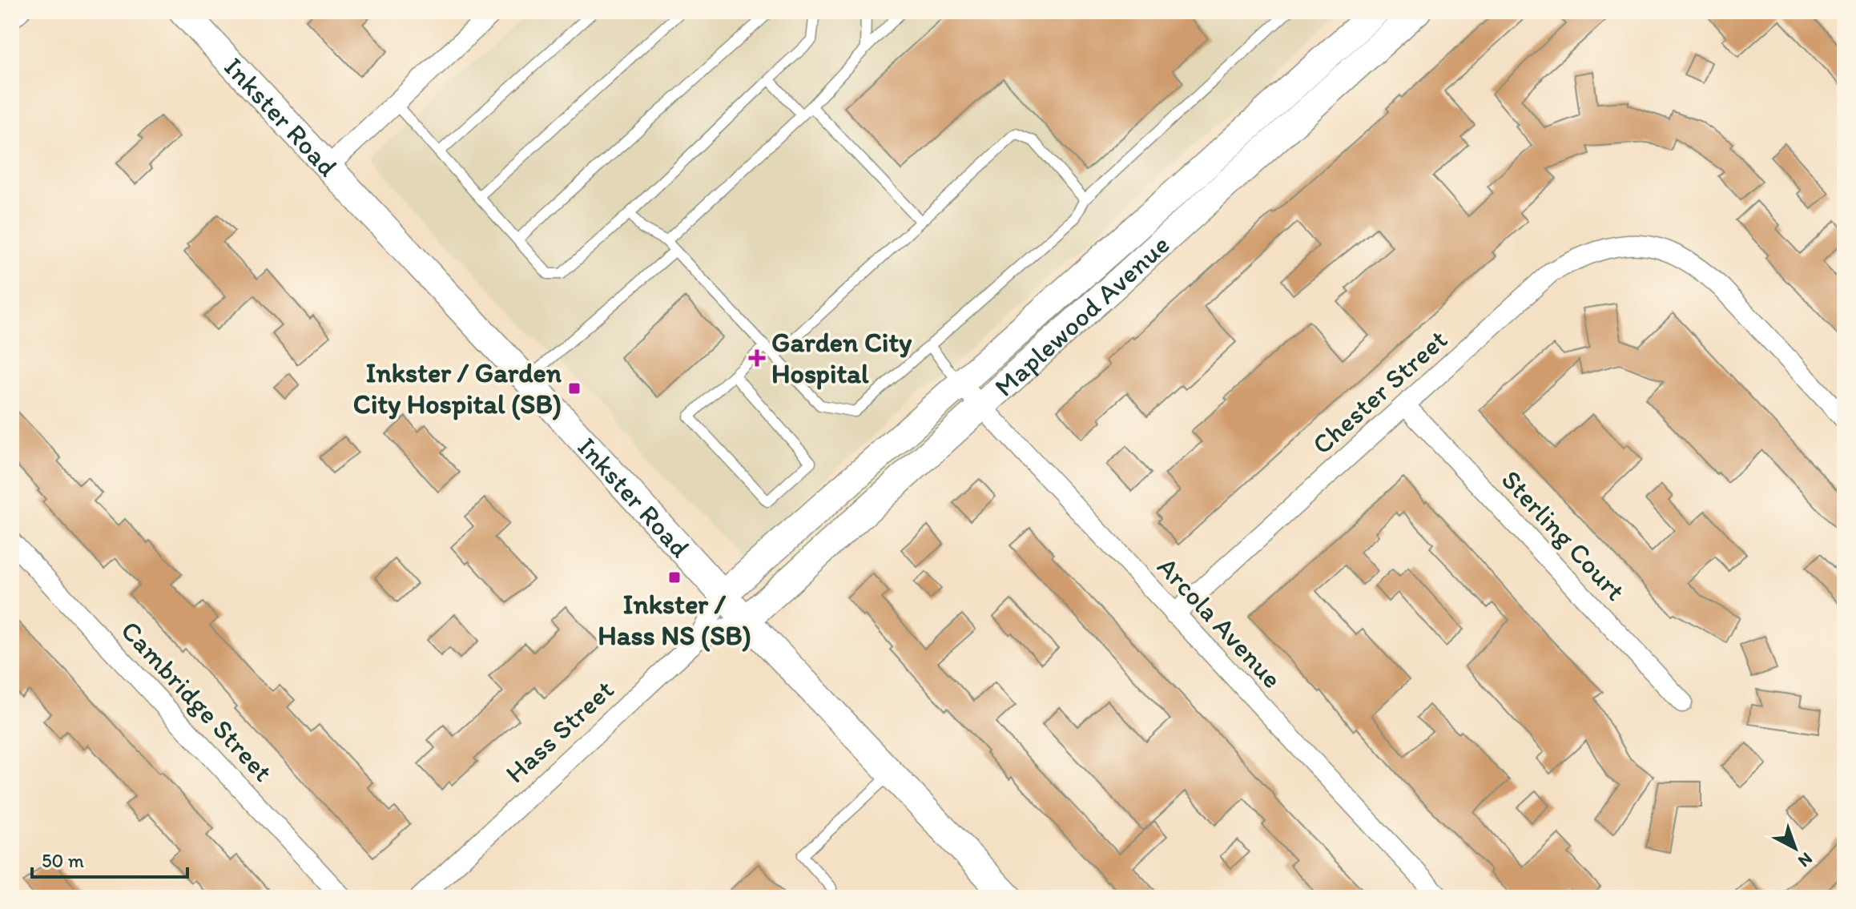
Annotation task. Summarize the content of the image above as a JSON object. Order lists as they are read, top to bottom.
{
  "streets": {
    "street": [
      "Inkster Road",
      "Maplewood Avenue",
      "Chester Street",
      "Sterling Court",
      "Arcola Avenue",
      "Cambridge Street",
      "Hass Street"
    ]
  },
  "crossings": [
    ["Inkster Road", "Maplewood Avenue"],
    ["Inkster Road", "Hass Street"],
    ["Maplewood Avenue", "Arcola Avenue"],
    ["Maplewood Avenue", "Hass Street"],
    ["Chester Street", "Sterling Court"],
    ["Chester Street", "Arcola Avenue"]
  ],
  "places": {
    "health": ["Garden City Hospital"],
    "transit": ["Inkster / Garden City Hospital (SB)", "Inkster / Hass NS (SB)"]
  },
  "scale_bar": "50 m",
  "north": "bottom right"
}
